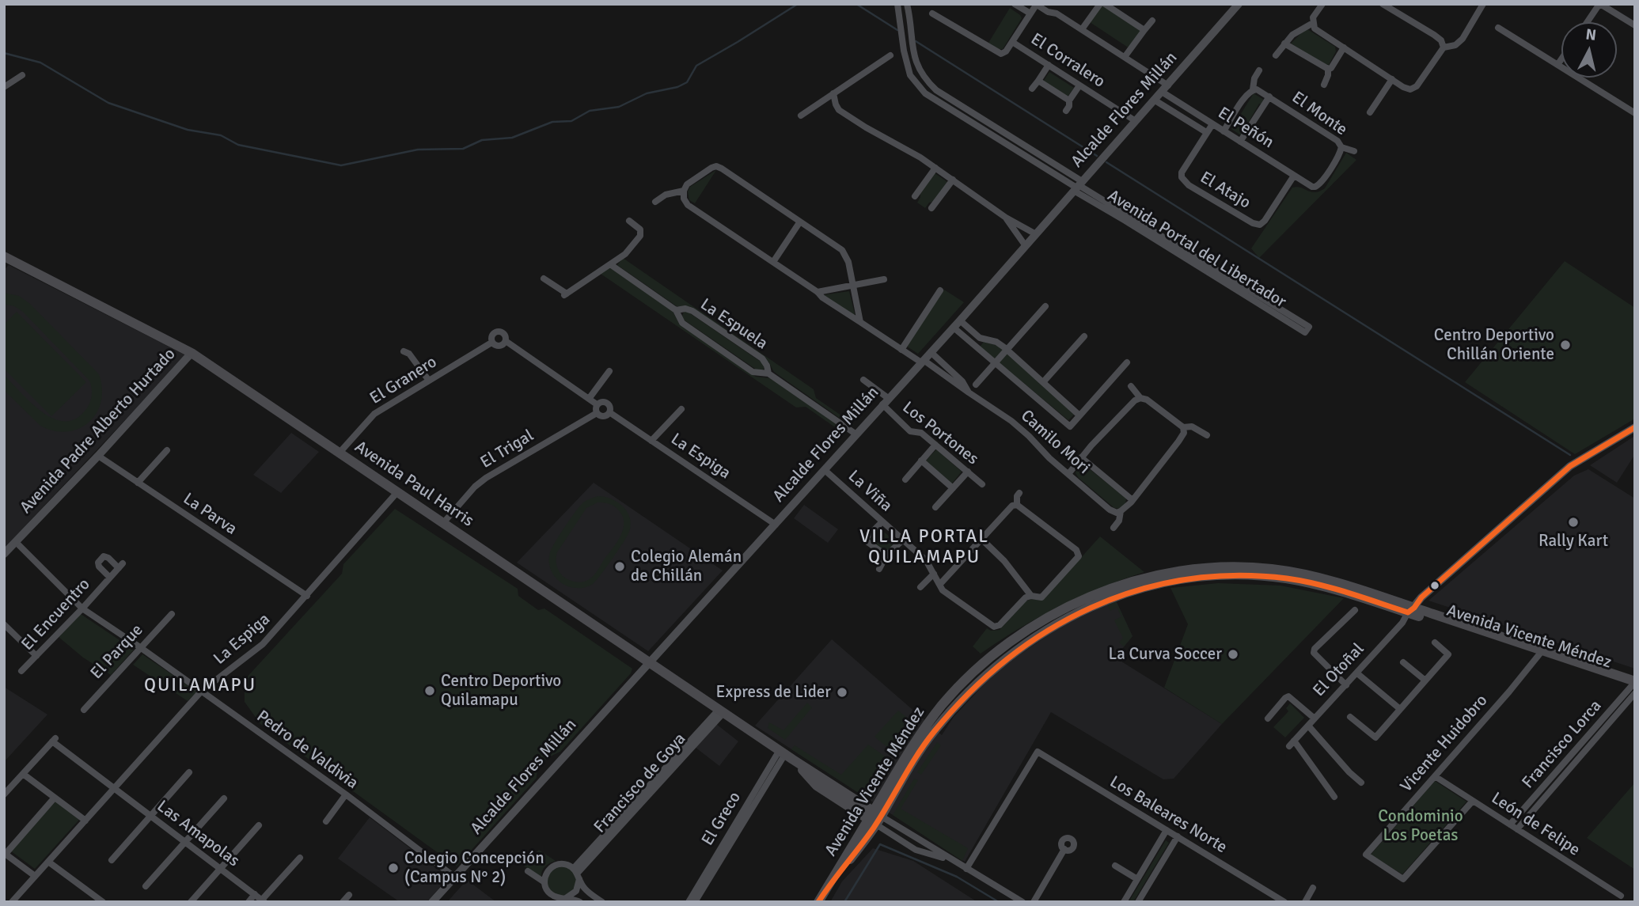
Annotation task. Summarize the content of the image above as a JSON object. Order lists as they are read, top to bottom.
{
  "streets": {
    "main road": ["Avenida Paul Harris", "Avenida Vicente Méndez"],
    "street": [
      "El Corralero",
      "Alcalde Flores Millán",
      "El Monte",
      "El Peñón",
      "El Atajo",
      "Avenida Portal del Libertador",
      "La Espuela",
      "El Granero",
      "Avenida Padre Alberto Hurtado",
      "Los Portones",
      "Camilo Mori",
      "El Trigal",
      "La Espiga",
      "La Viña",
      "La Parva",
      "El Encuentro",
      "El Parque",
      "El Otoñal",
      "Vicente Huidobro",
      "Francisco Lorca",
      "Pedro de Valdivia",
      "Francisco de Goya",
      "Los Baleares Norte",
      "El Greco",
      "León de Felipe",
      "Las Amapolas"
    ]
  },
  "crossings": [
    ["El Corralero", "Alcalde Flores Millán"],
    ["Alcalde Flores Millán", "El Peñón"],
    ["Alcalde Flores Millán", "Avenida Portal del Libertador"],
    ["Alcalde Flores Millán", "La Espuela"],
    ["Alcalde Flores Millán", "Los Portones"],
    ["Alcalde Flores Millán", "Camilo Mori"],
    ["Alcalde Flores Millán", "La Espiga"],
    ["Alcalde Flores Millán", "Avenida Paul Harris"],
    ["Alcalde Flores Millán", "La Viña"],
    ["Alcalde Flores Millán", "Pedro de Valdivia"],
    ["El Monte", "El Peñón"],
    ["El Peñón", "El Atajo"],
    ["El Granero", "La Espiga"],
    ["El Granero", "Avenida Paul Harris"],
    ["Avenida Padre Alberto Hurtado", "Avenida Paul Harris"],
    ["Avenida Padre Alberto Hurtado", "La Parva"],
    ["Avenida Padre Alberto Hurtado", "Pedro de Valdivia"],
    ["El Trigal", "La Espiga"],
    ["El Trigal", "Avenida Paul Harris"],
    ["La Espiga", "Avenida Paul Harris"],
    ["La Espiga", "La Parva"],
    ["La Espiga", "Pedro de Valdivia"],
    ["La Espiga", "Las Amapolas"],
    ["Avenida Paul Harris", "Avenida Vicente Méndez"],
    ["Avenida Paul Harris", "Francisco de Goya"],
    ["Avenida Paul Harris", "Los Baleares Norte"],
    ["Avenida Paul Harris", "El Greco"],
    ["El Encuentro", "Pedro de Valdivia"],
    ["Avenida Vicente Méndez", "El Otoñal"],
    ["Avenida Vicente Méndez", "Vicente Huidobro"],
    ["Avenida Vicente Méndez", "Francisco Lorca"],
    ["El Parque", "Pedro de Valdivia"],
    ["Vicente Huidobro", "León de Felipe"],
    ["Francisco Lorca", "León de Felipe"]
  ],
  "districts": ["VILLA PORTAL QUILAMAPU", "QUILAMAPU"],
  "parks": ["Condominio Los Poetas"],
  "places": [
    "Centro Deportivo Chillán Oriente",
    "Rally Kart",
    "Colegio Alemán de Chillán",
    "La Curva Soccer",
    "Centro Deportivo Quilamapu",
    "Express de Lider",
    "Colegio Concepción (Campus N° 2)"
  ],
  "north": "top"
}
